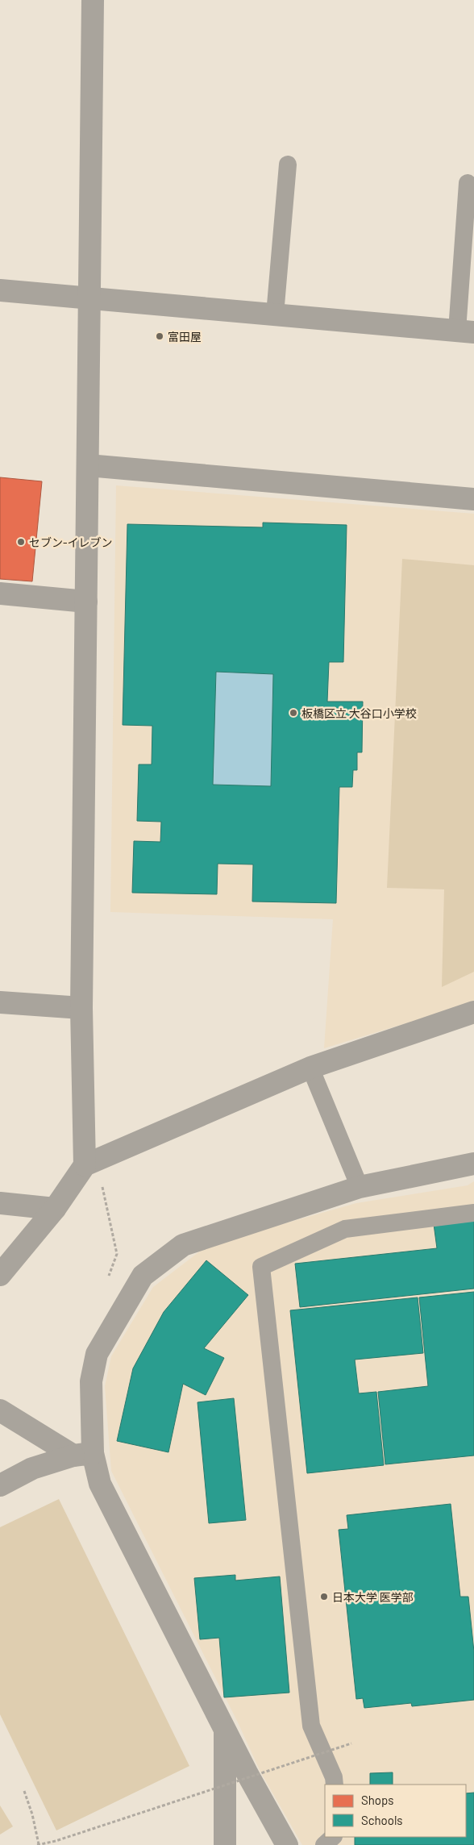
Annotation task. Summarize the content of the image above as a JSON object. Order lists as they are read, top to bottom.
{
  "places": [
    "富田屋",
    "セブン-イレブン",
    "板橋区立 大谷口小学校",
    "日本大学 医学部"
  ],
  "legend": ["Shops", "Schools"]
}
